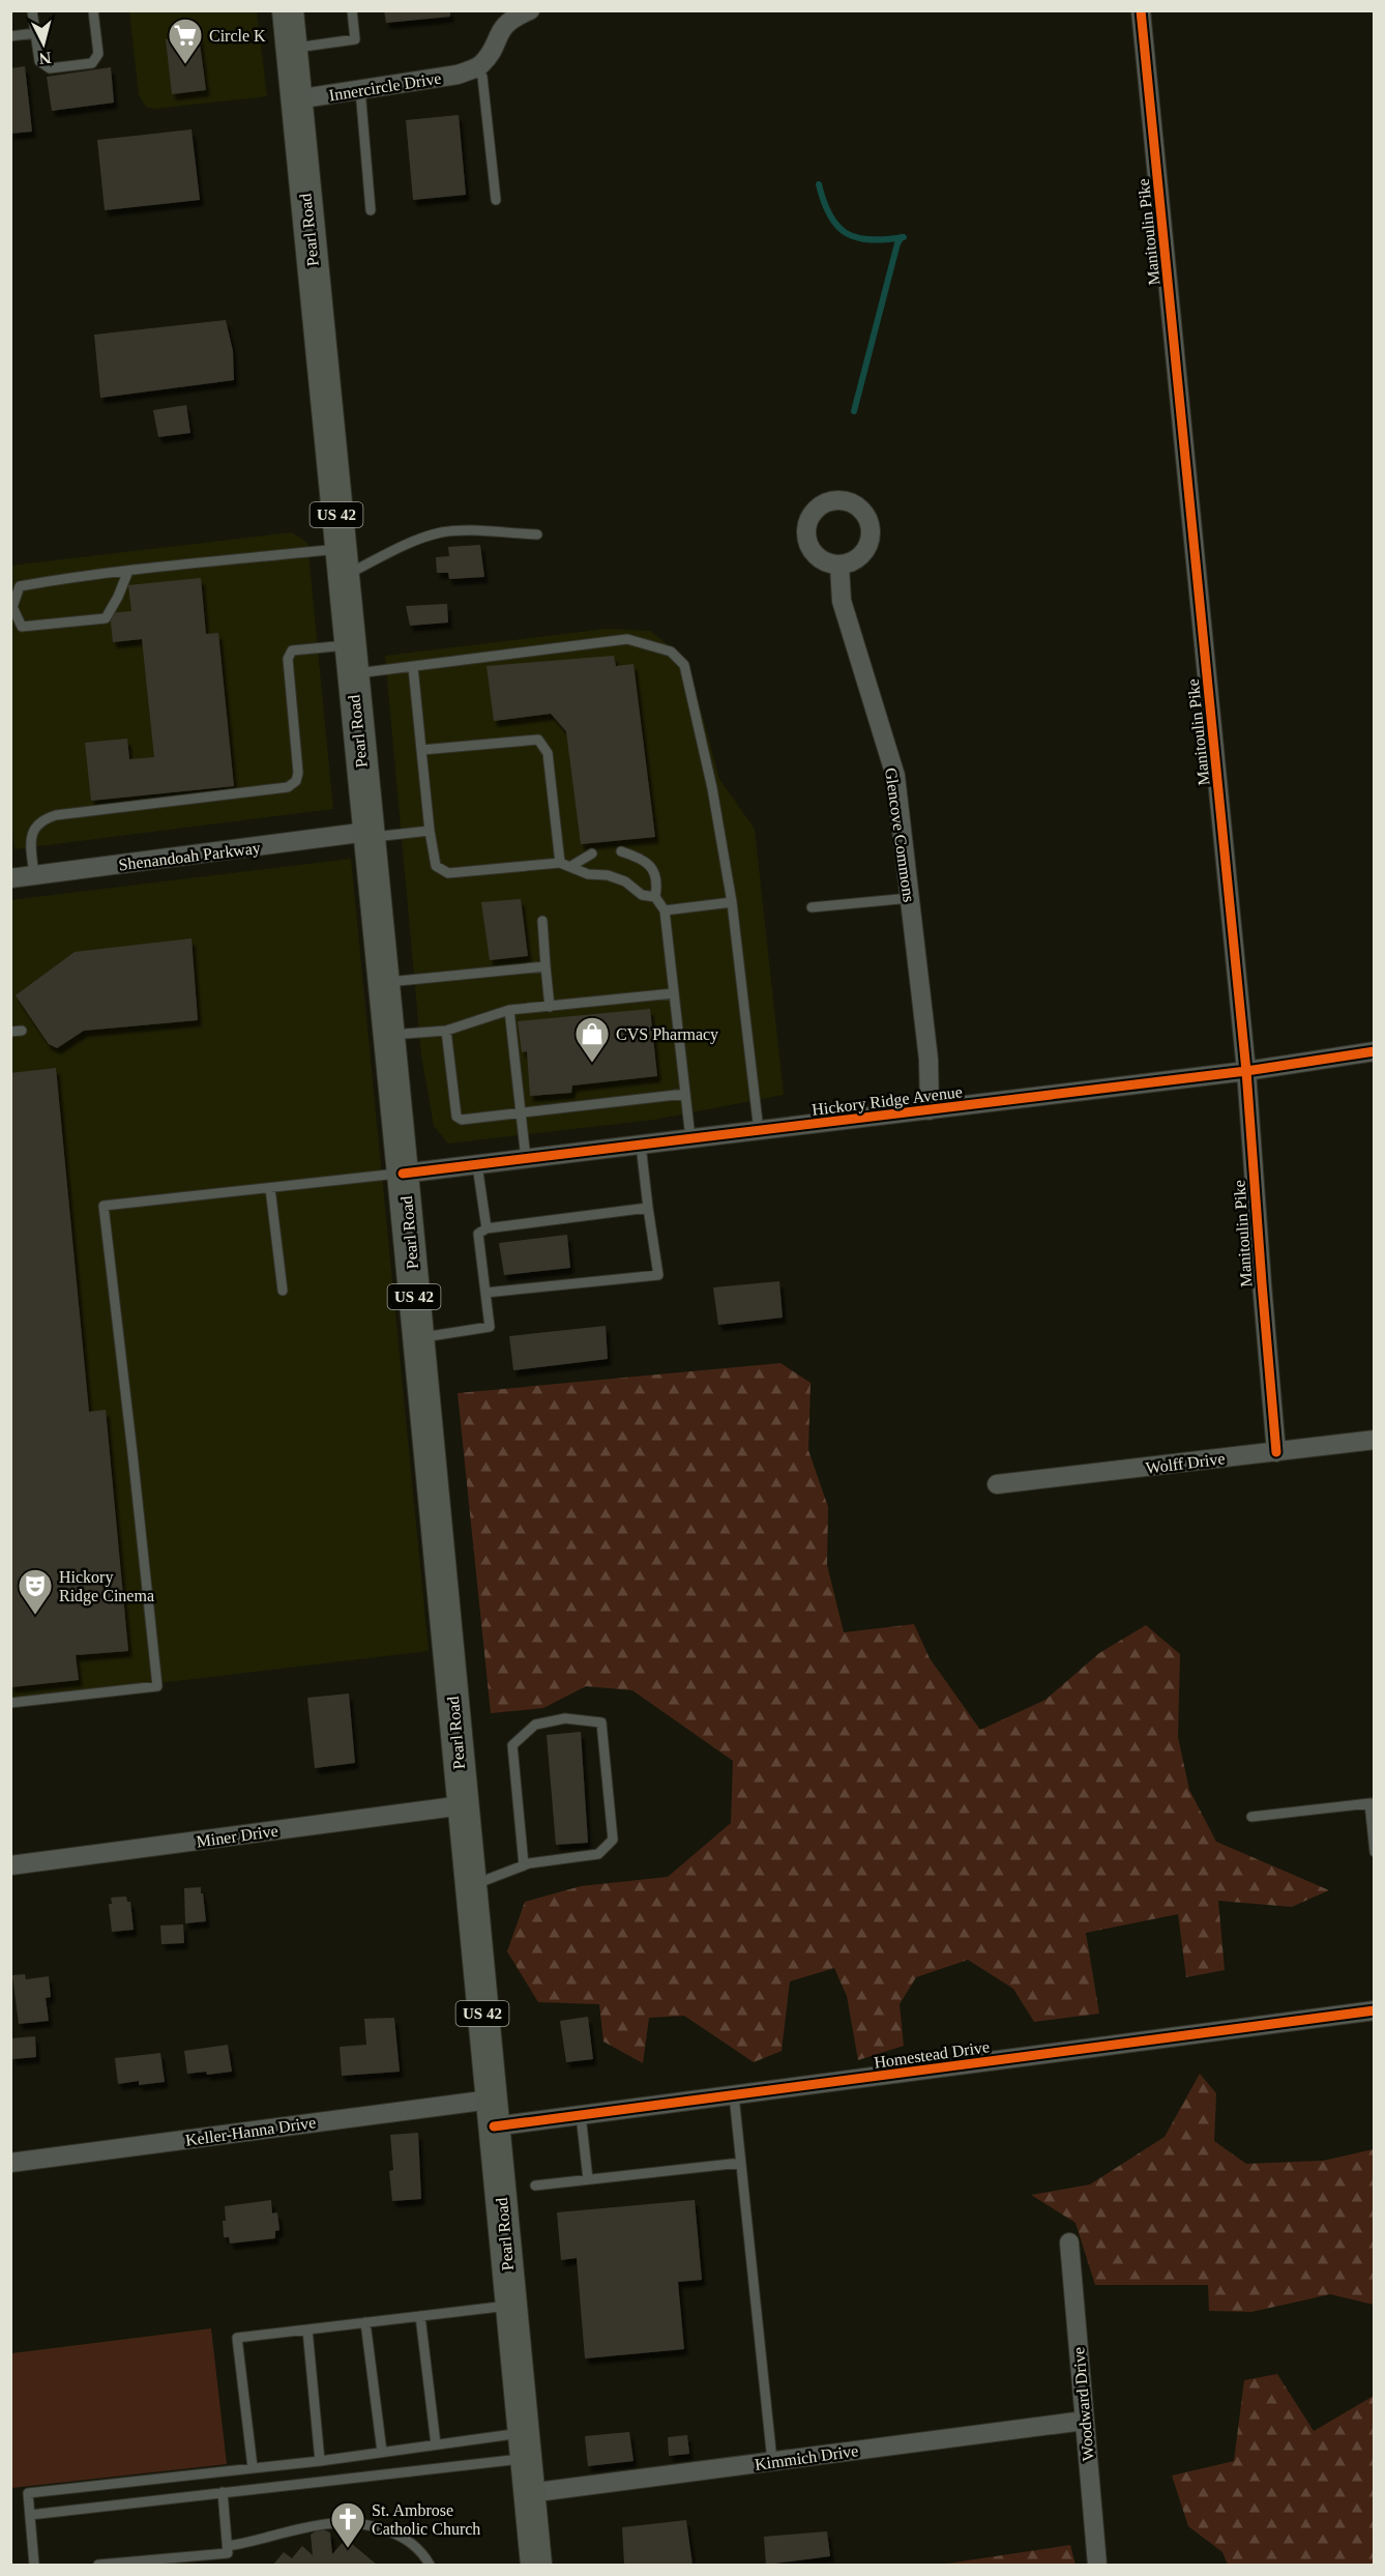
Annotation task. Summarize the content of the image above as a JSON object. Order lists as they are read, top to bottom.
{
  "streets": {
    "main road": ["Pearl Road", "US 42"],
    "street": [
      "Innercircle Drive",
      "Manitoulin Pike",
      "Glencove Commons",
      "Shenandoah Parkway",
      "Hickory Ridge Avenue",
      "Wolff Drive",
      "Miner Drive",
      "Homestead Drive",
      "Keller-Hanna Drive",
      "Woodward Drive",
      "Kimmich Drive"
    ]
  },
  "crossings": [
    ["Innercircle Drive", "Pearl Road"],
    ["Pearl Road", "Shenandoah Parkway"],
    ["Pearl Road", "Hickory Ridge Avenue"],
    ["Pearl Road", "Miner Drive"],
    ["Pearl Road", "Homestead Drive"],
    ["Pearl Road", "Keller-Hanna Drive"],
    ["Pearl Road", "Kimmich Drive"],
    ["Manitoulin Pike", "Hickory Ridge Avenue"],
    ["Manitoulin Pike", "Wolff Drive"],
    ["Glencove Commons", "Hickory Ridge Avenue"],
    ["Homestead Drive", "Keller-Hanna Drive"],
    ["Woodward Drive", "Kimmich Drive"]
  ],
  "places": {
    "supermarket": ["Circle K"],
    "shop": ["CVS Pharmacy"],
    "theatre": ["Hickory Ridge Cinema"],
    "church": ["St. Ambrose Catholic Church"]
  },
  "north": "bottom"
}
